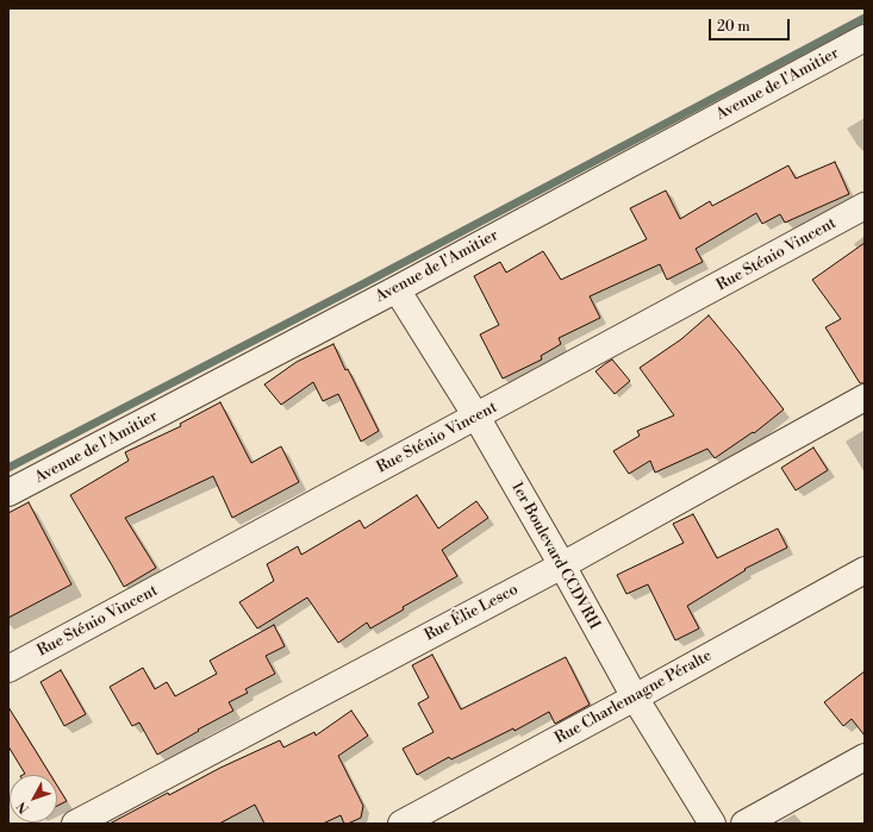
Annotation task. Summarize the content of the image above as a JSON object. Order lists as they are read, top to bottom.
{
  "streets": {
    "street": [
      "Avenue de l'Amitier",
      "Rue Sténio Vincent",
      "1er Boulevard CCDVRH",
      "Rue Élie Lesco",
      "Rue Charlemagne Péralte"
    ]
  },
  "crossings": [
    ["Avenue de l'Amitier", "1er Boulevard CCDVRH"],
    ["Rue Sténio Vincent", "1er Boulevard CCDVRH"],
    ["1er Boulevard CCDVRH", "Rue Élie Lesco"],
    ["1er Boulevard CCDVRH", "Rue Charlemagne Péralte"]
  ],
  "scale_bar": "20 m",
  "north": "bottom left"
}
